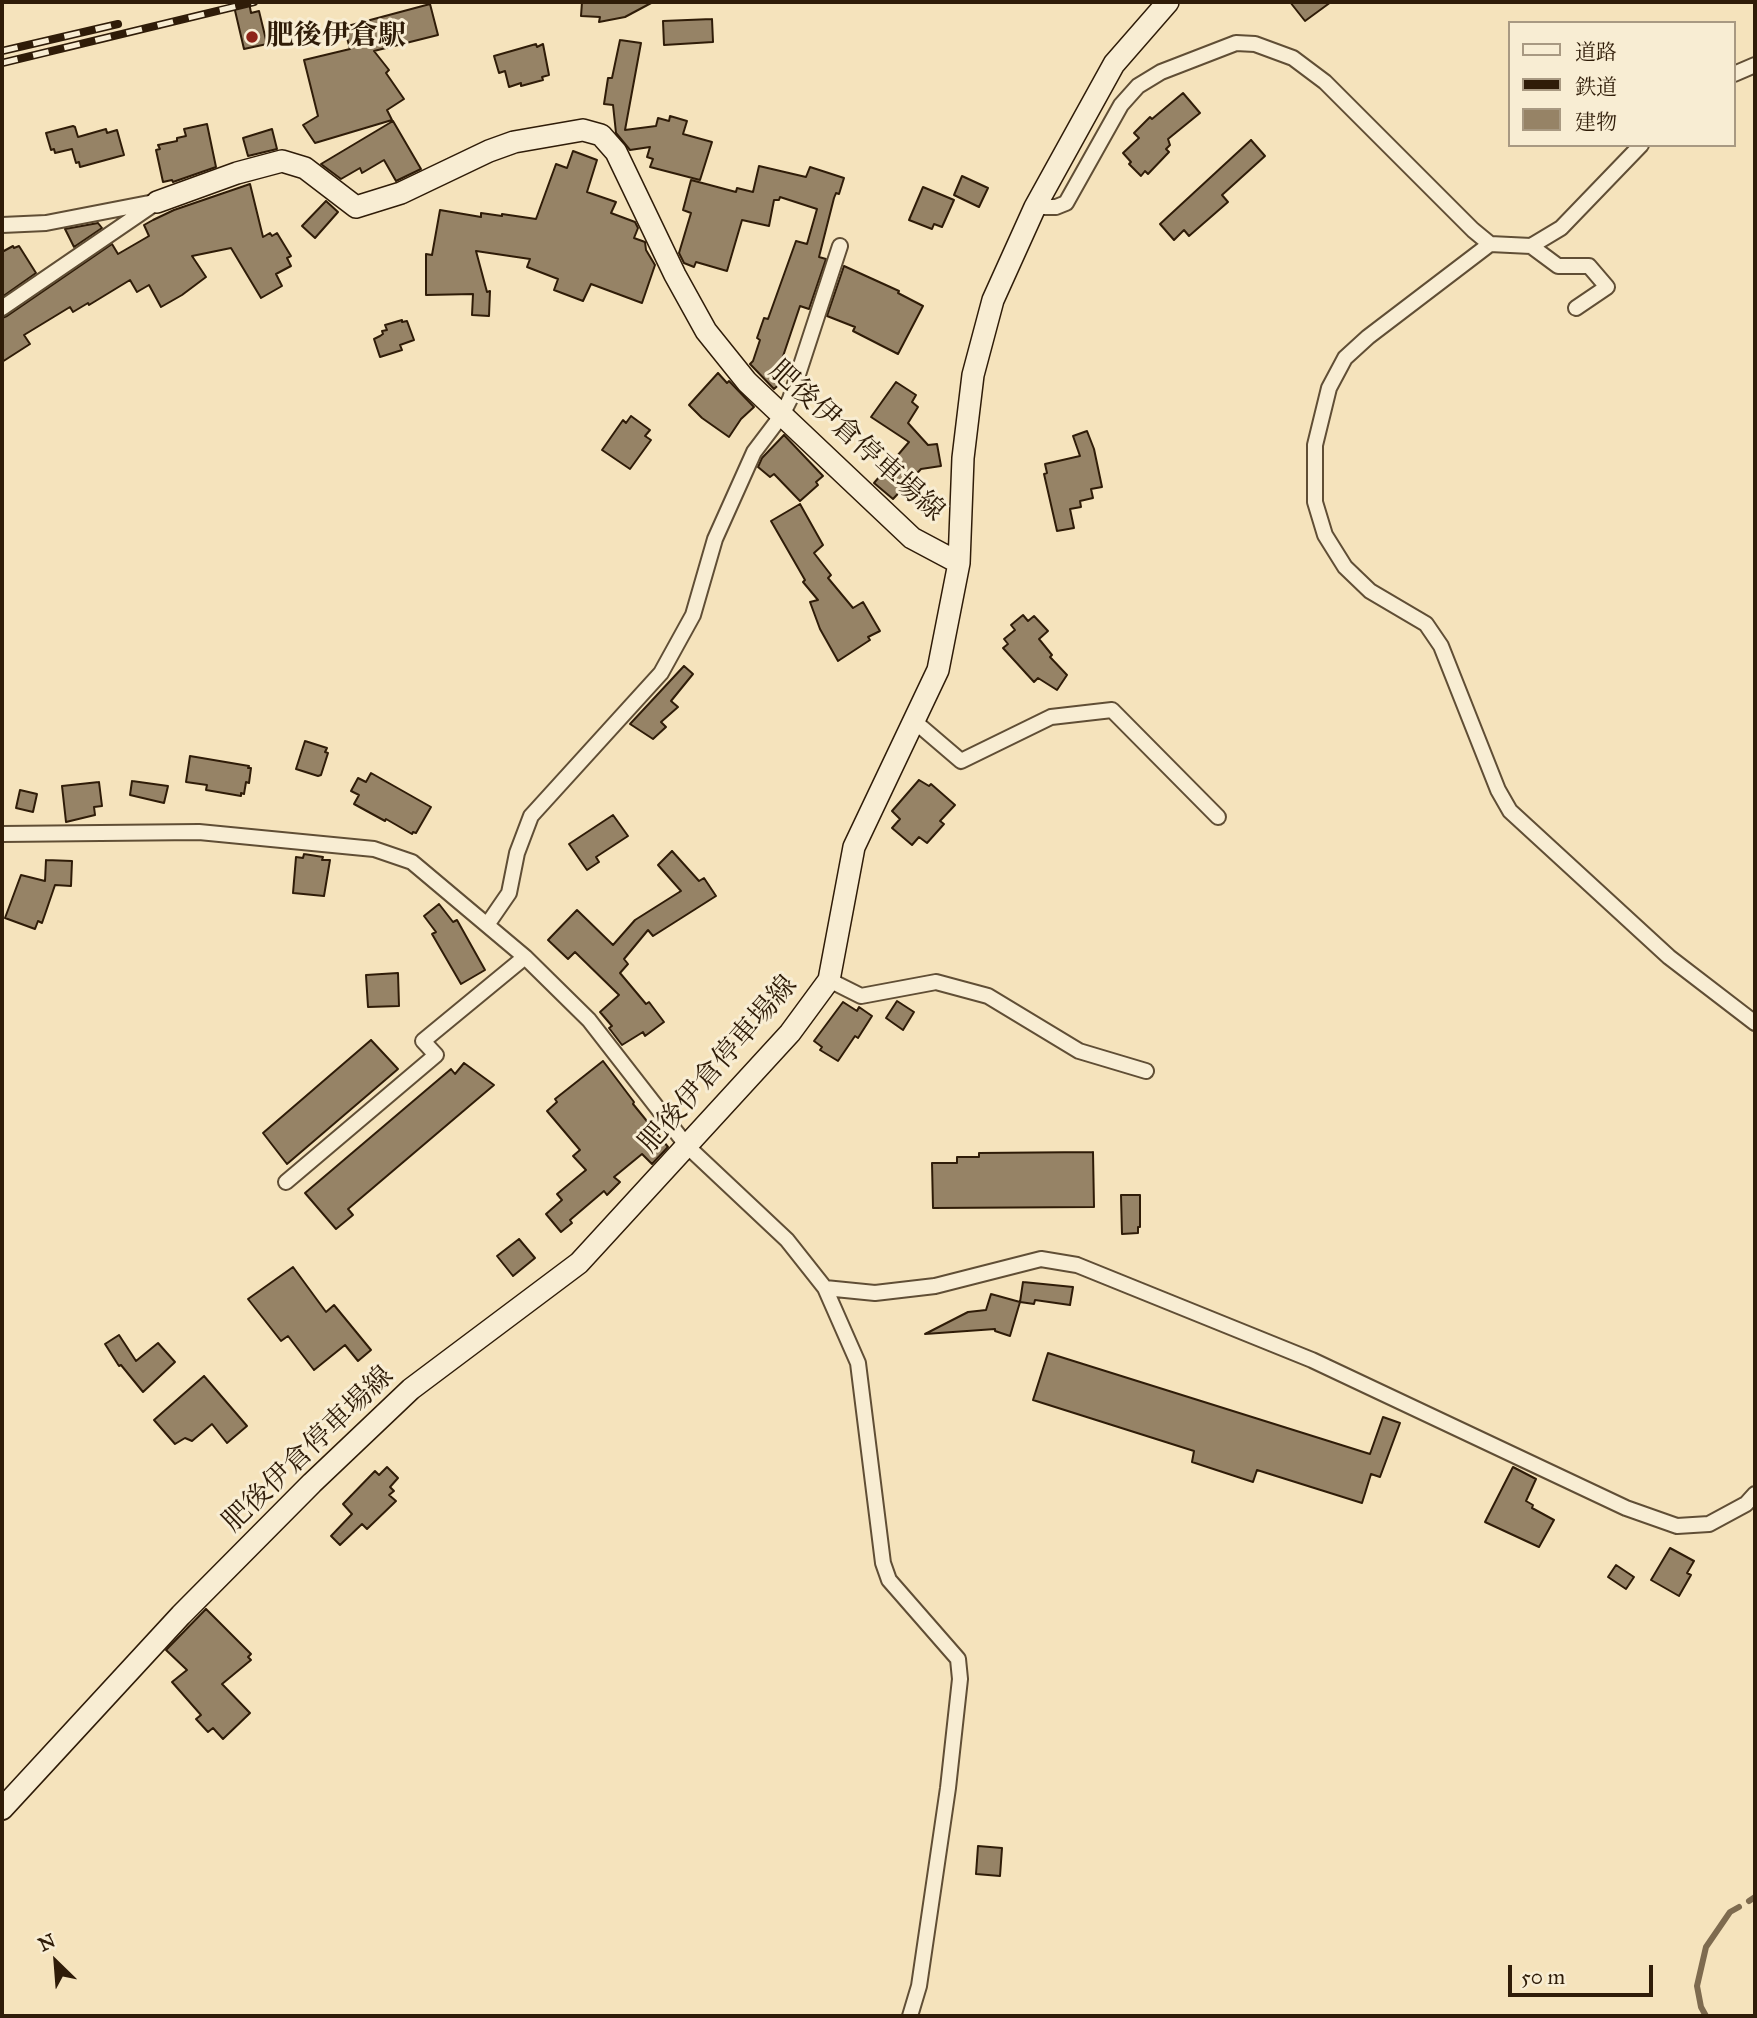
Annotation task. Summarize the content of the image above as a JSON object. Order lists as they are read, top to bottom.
{
  "streets": {
    "main road": ["肥後伊倉停車場線"]
  },
  "places": ["肥後伊倉駅"],
  "legend": ["道路", "鉄道", "建物"],
  "scale_bar": "50 m",
  "north": "top left"
}
